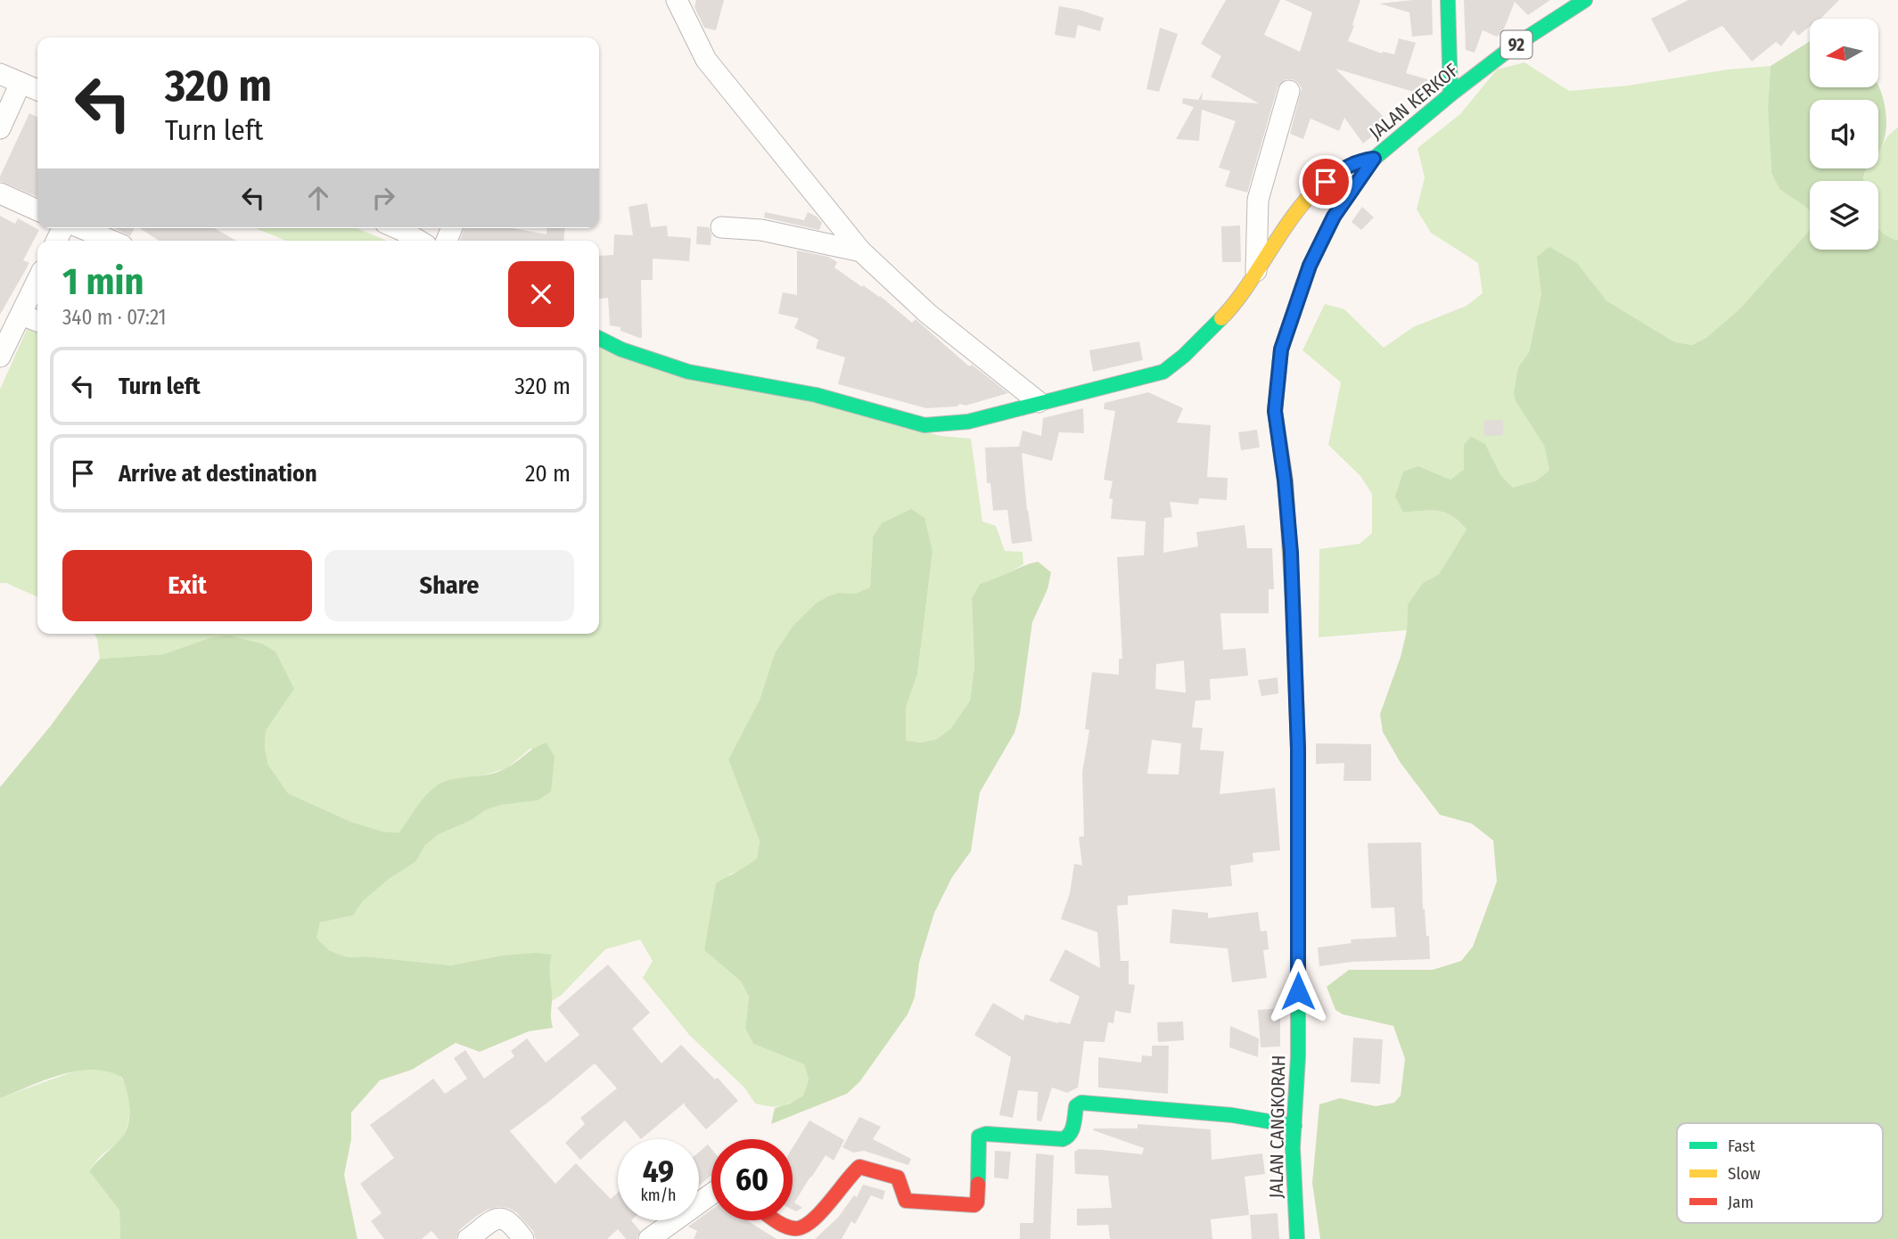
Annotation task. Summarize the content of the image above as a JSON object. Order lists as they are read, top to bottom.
{
  "streets": {
    "street": ["92", "JALAN KERKOF", "JALAN CANGKORAH"]
  },
  "crossings": [
    ["JALAN KERKOF", "JALAN CANGKORAH"]
  ],
  "legend": ["Fast", "Slow", "Jam"],
  "north": "left",
  "page": {
    "turn": ["320 m", "Turn left"],
    "heading": ["1 min", "340 m · 07:21"],
    "list": [
      {
        "name": "Turn left",
        "value": "320 m"
      },
      {
        "name": "Arrive at destination",
        "value": "20 m"
      }
    ],
    "buttons": ["Exit", "Share"],
    "speed": "49 km/h",
    "limit": "60"
  }
}
